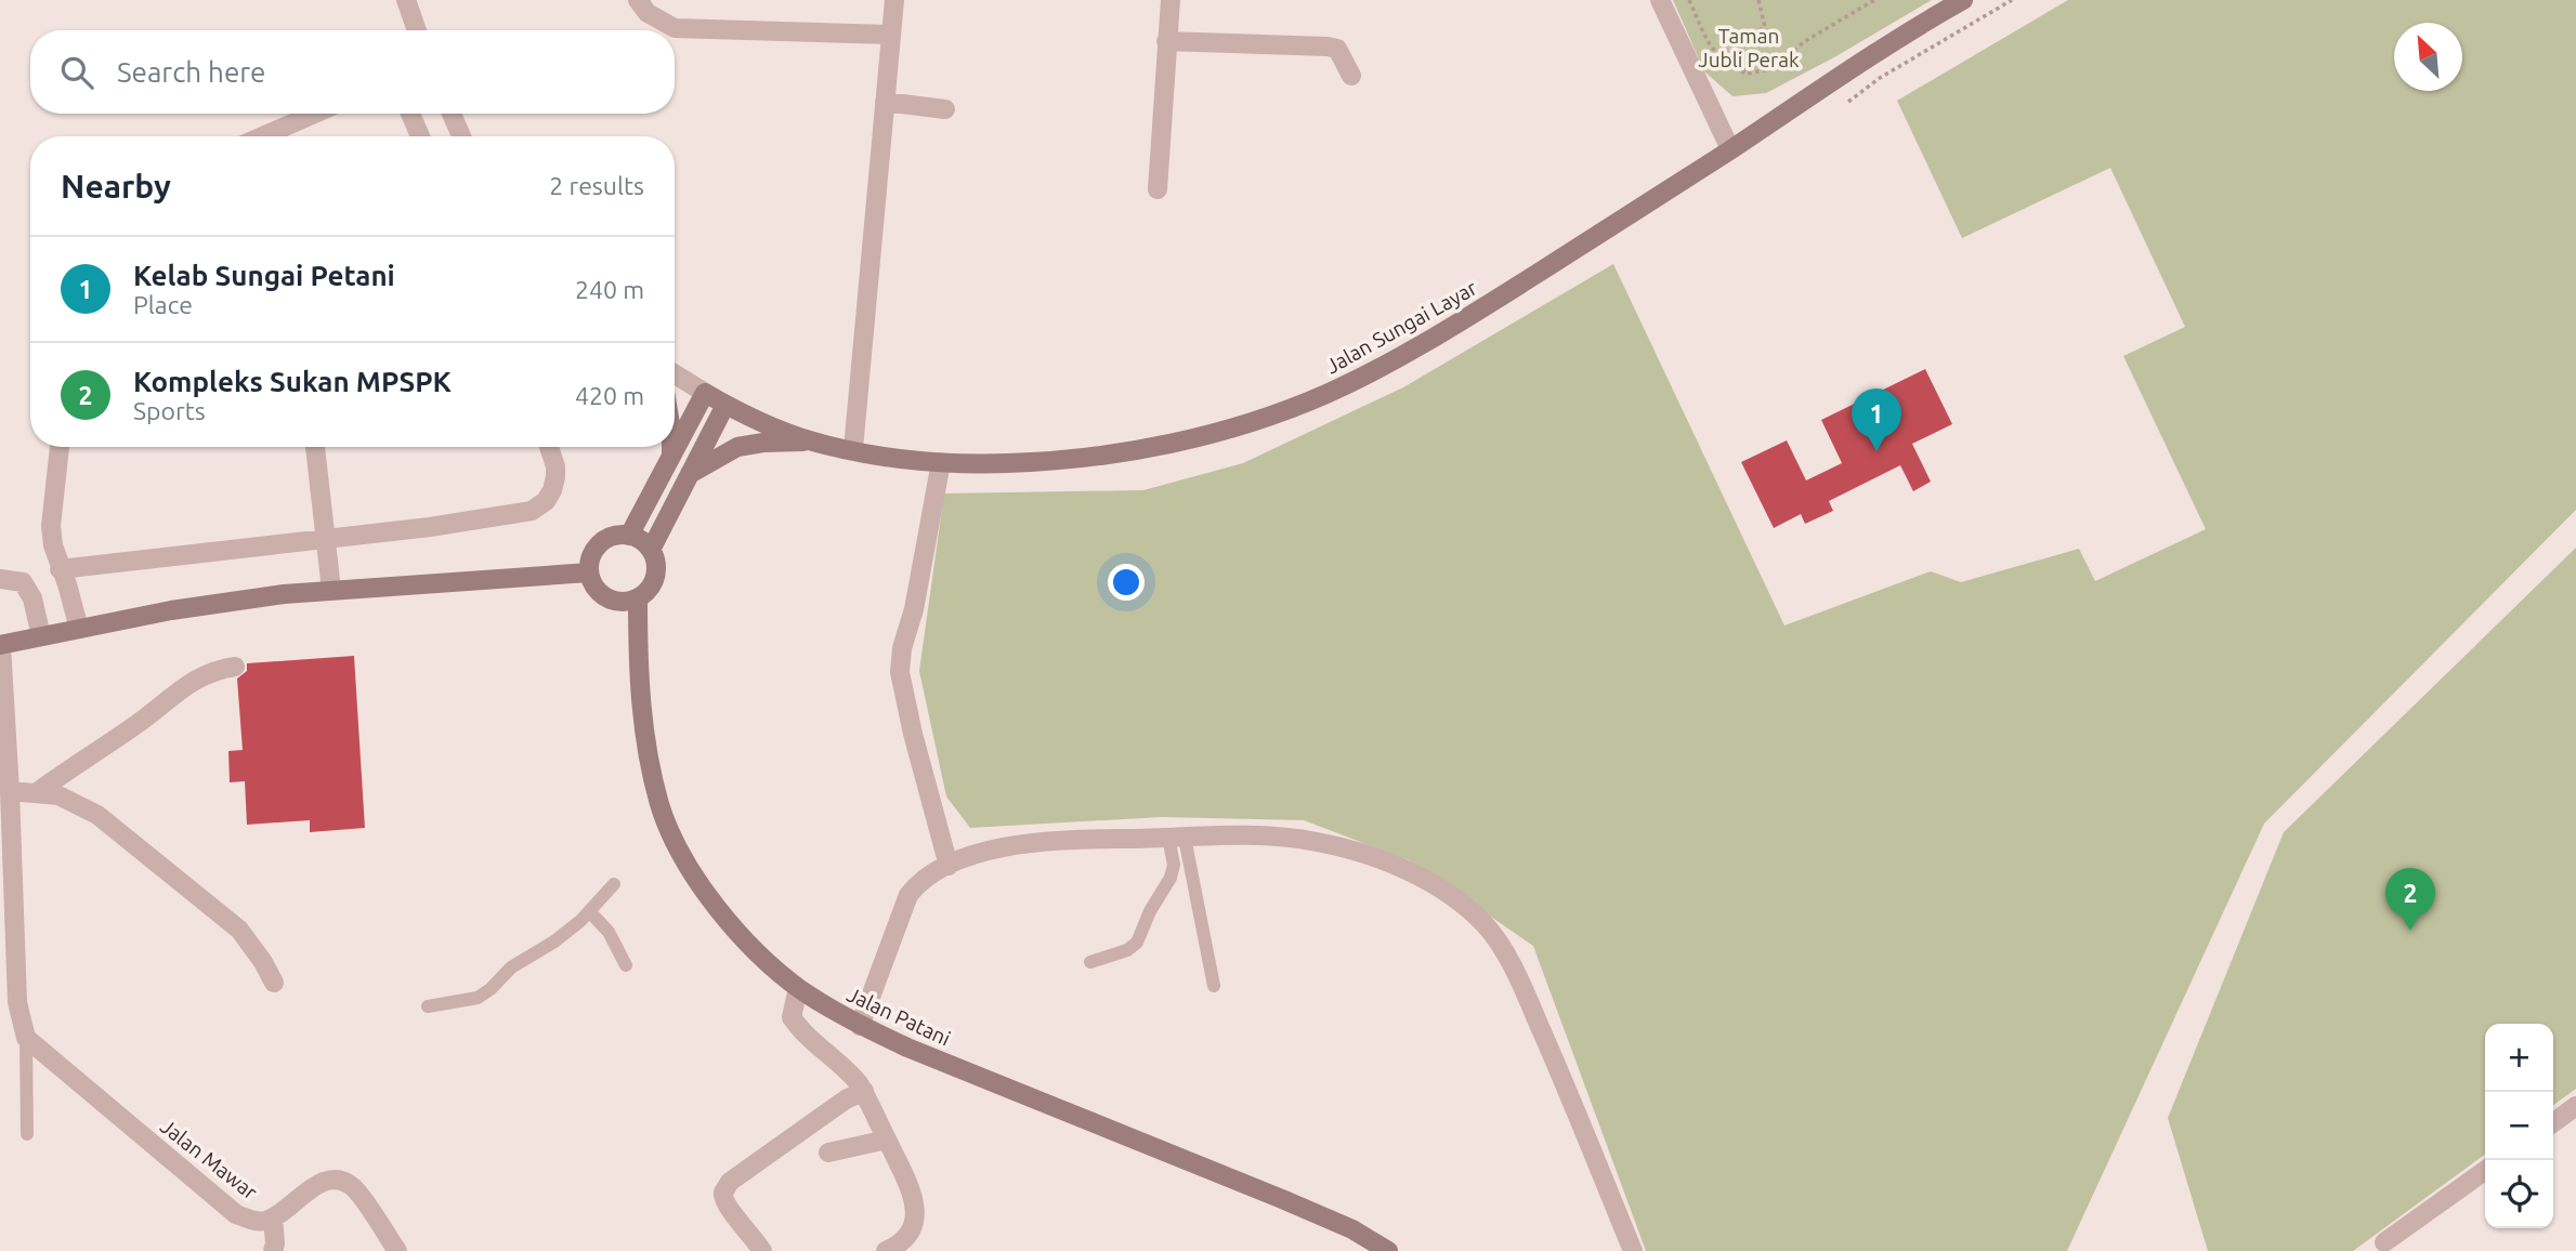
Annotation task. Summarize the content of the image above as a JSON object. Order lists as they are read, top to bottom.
{
  "streets": {
    "main road": ["Jalan Sungai Layar", "Jalan Patani"],
    "street": ["Jalan Mawar"]
  },
  "parks": ["Taman Jubli Perak"],
  "north": "top left",
  "page": {
    "search": "Search here",
    "heading": ["Nearby", "2 results"],
    "list": [
      {
        "mark": "1",
        "name": "Kelab Sungai Petani",
        "note": "Place",
        "value": "240 m"
      },
      {
        "mark": "2",
        "name": "Kompleks Sukan MPSPK",
        "note": "Sports",
        "value": "420 m"
      }
    ],
    "pins": ["1", "2"],
    "map_buttons": ["+", "−"]
  }
}
